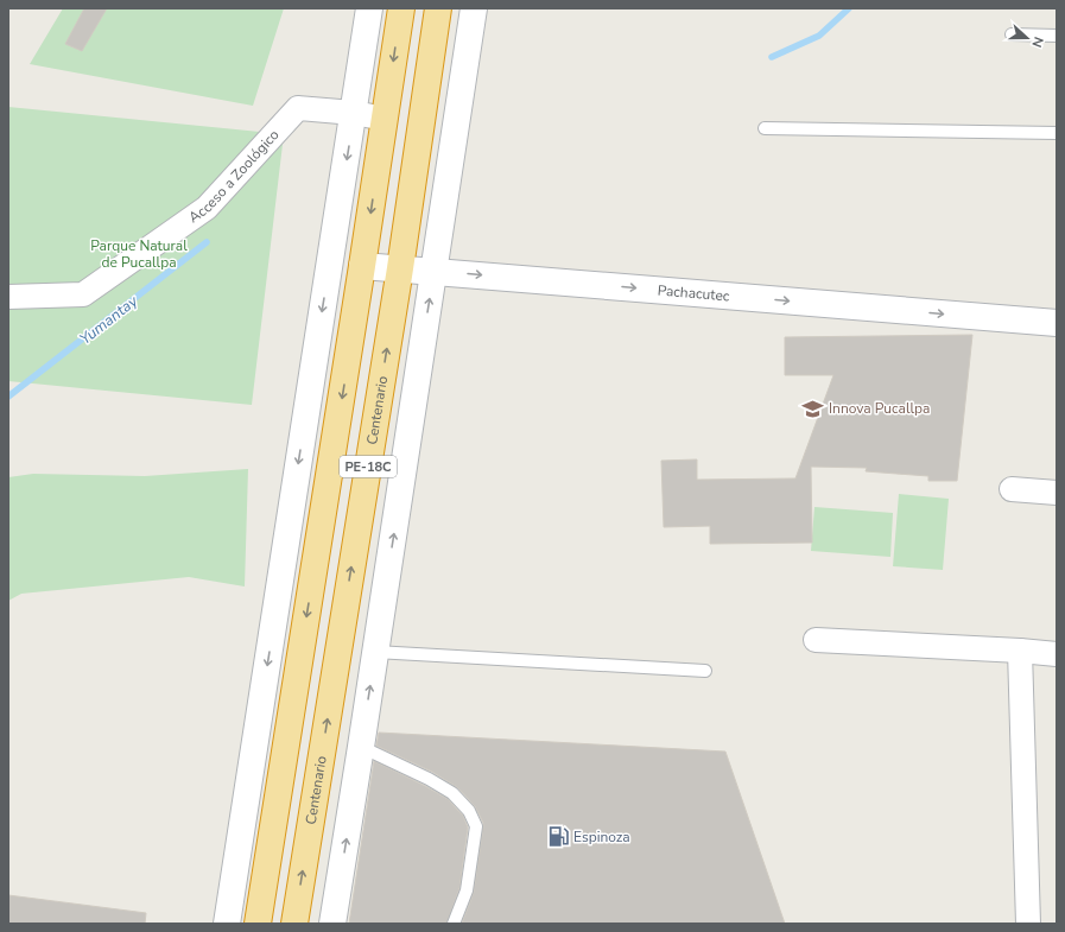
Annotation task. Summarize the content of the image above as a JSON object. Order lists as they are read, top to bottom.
{
  "streets": {
    "highway": ["Centenario", "PE-18C"],
    "street": ["Acceso a Zoológico", "Pachacutec"]
  },
  "crossings": [
    ["Acceso a Zoológico", "PE-18C"],
    ["Pachacutec", "Centenario"],
    ["Pachacutec", "PE-18C"]
  ],
  "water": ["Yumantay"],
  "parks": ["Parque Natural de Pucallpa"],
  "places": {
    "school or university": ["Innova Pucallpa"],
    "fuel station": ["Espinoza"]
  },
  "north": "right"
}
